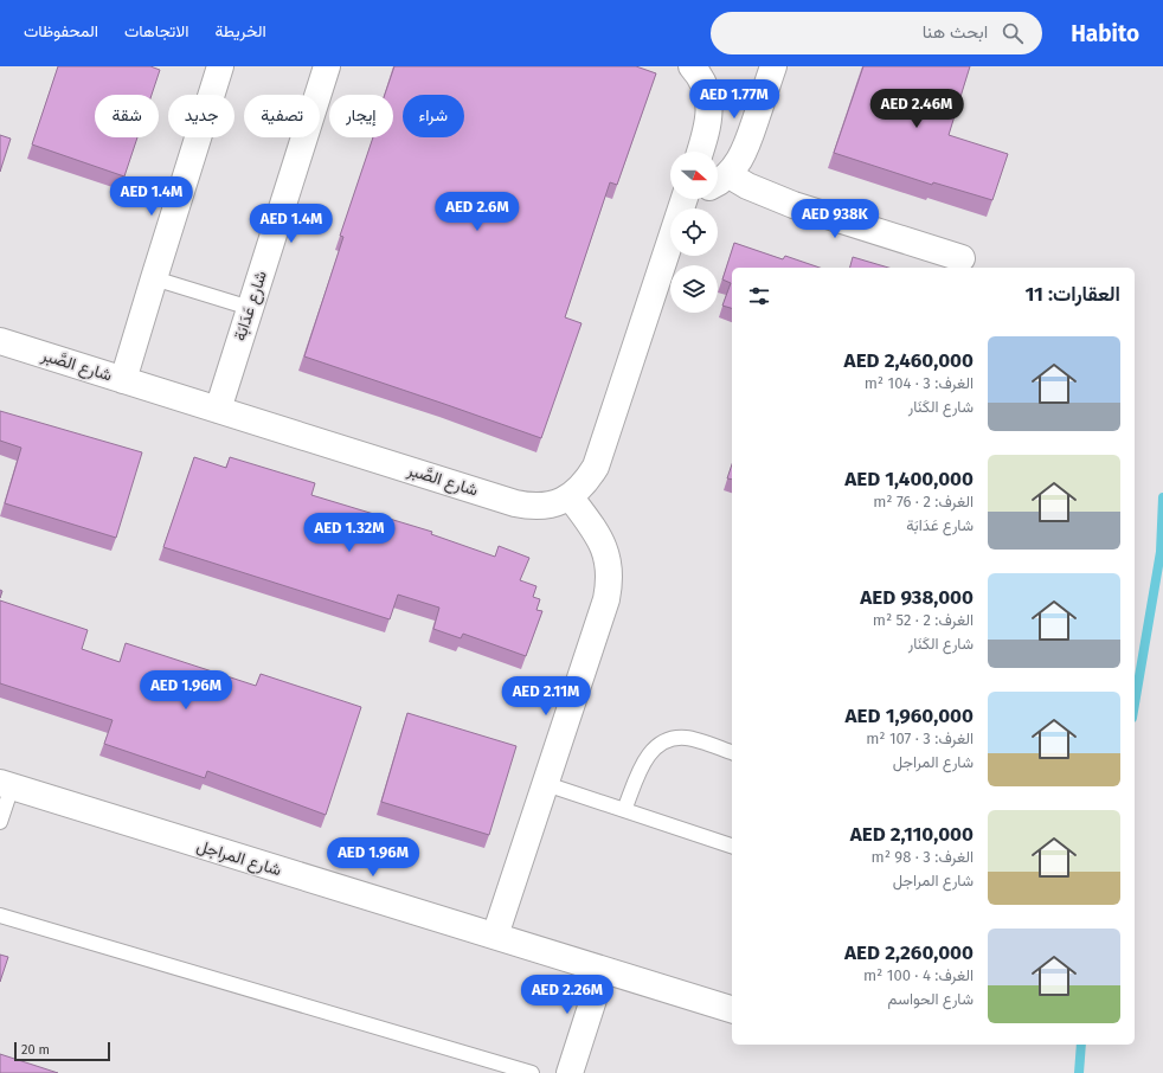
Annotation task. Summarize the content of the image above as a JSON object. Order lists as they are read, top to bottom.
{
  "streets": {
    "street": ["شارع عَدَابَة", "شارع الصَّبر", "شارع المراجل"]
  },
  "crossings": [
    ["شارع عَدَابَة", "شارع الصَّبر"]
  ],
  "scale_bar": "20 m",
  "north": "right",
  "page": {
    "header": "Habito",
    "search": "ابحث هنا",
    "nav": ["الخريطة", "الاتجاهات", "المحفوظات"],
    "price": [
      "AED 1.77M",
      "AED 2.46M",
      "AED 1.4M",
      "AED 2.6M",
      "AED 938K",
      "AED 1.4M",
      "AED 1.32M",
      "AED 1.96M",
      "AED 2.11M",
      "AED 1.96M",
      "AED 2.26M"
    ],
    "chip": [
      "شراء",
      "إيجار",
      "تصفية",
      "جديد",
      "شقة"
    ],
    "heading": "العقارات: 11",
    "list": [
      {
        "name": "AED 2,460,000",
        "note": "الغرف: 3 · 104 m² · شارع الكَنَار"
      },
      {
        "name": "AED 1,400,000",
        "note": "الغرف: 2 · 76 m² · شارع عَدَابَة"
      },
      {
        "name": "AED 938,000",
        "note": "الغرف: 2 · 52 m² · شارع الكَنَار"
      },
      {
        "name": "AED 1,960,000",
        "note": "الغرف: 3 · 107 m² · شارع المراجل"
      },
      {
        "name": "AED 2,110,000",
        "note": "الغرف: 3 · 98 m² · شارع المراجل"
      },
      {
        "name": "AED 2,260,000",
        "note": "الغرف: 4 · 100 m² · شارع الحواسم"
      }
    ],
    "scale": "20 m"
  }
}
